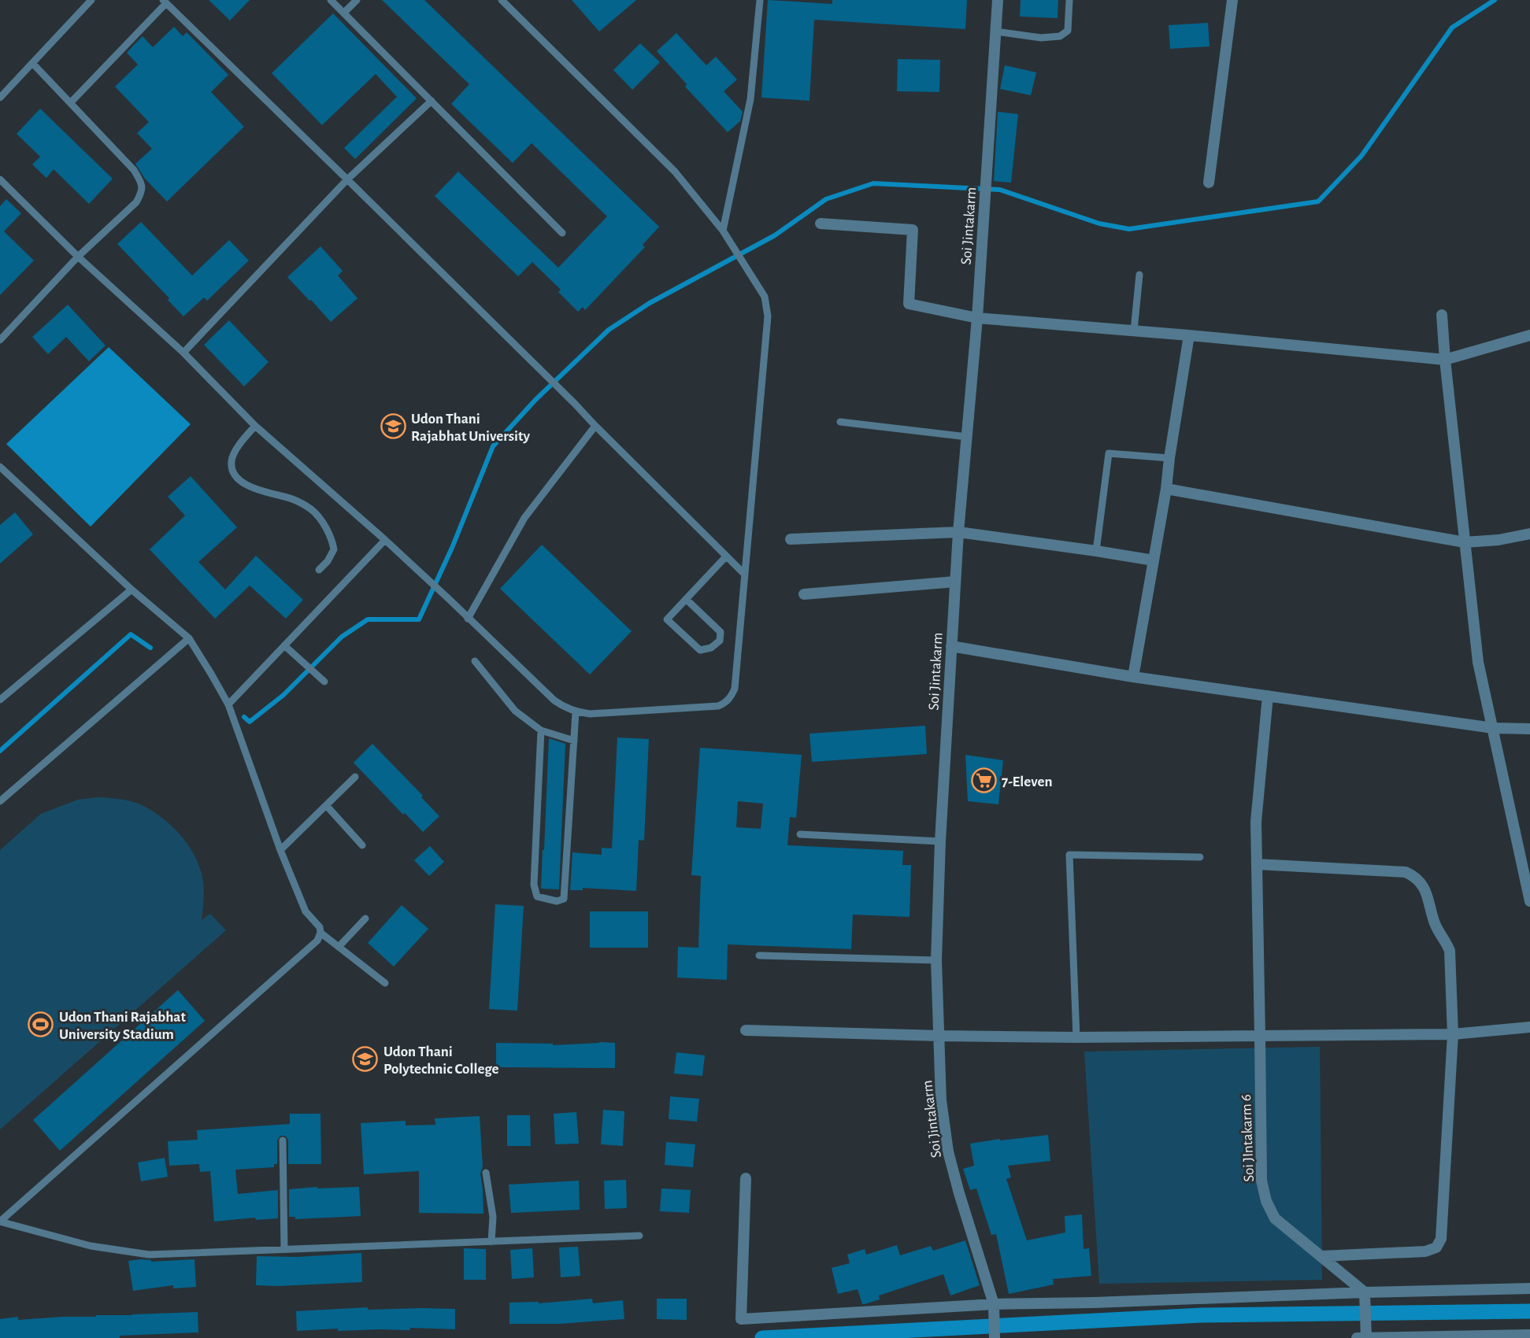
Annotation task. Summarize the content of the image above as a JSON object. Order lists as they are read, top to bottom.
{
  "streets": {
    "street": ["Soi Jintakarm", "Soi JIntakarm 6"]
  },
  "places": {
    "school or university": ["Udon Thani Rajabhat University", "Udon Thani Polytechnic College"],
    "supermarket": ["7-Eleven"],
    "sports": ["Udon Thani Rajabhat University Stadium"]
  }
}
